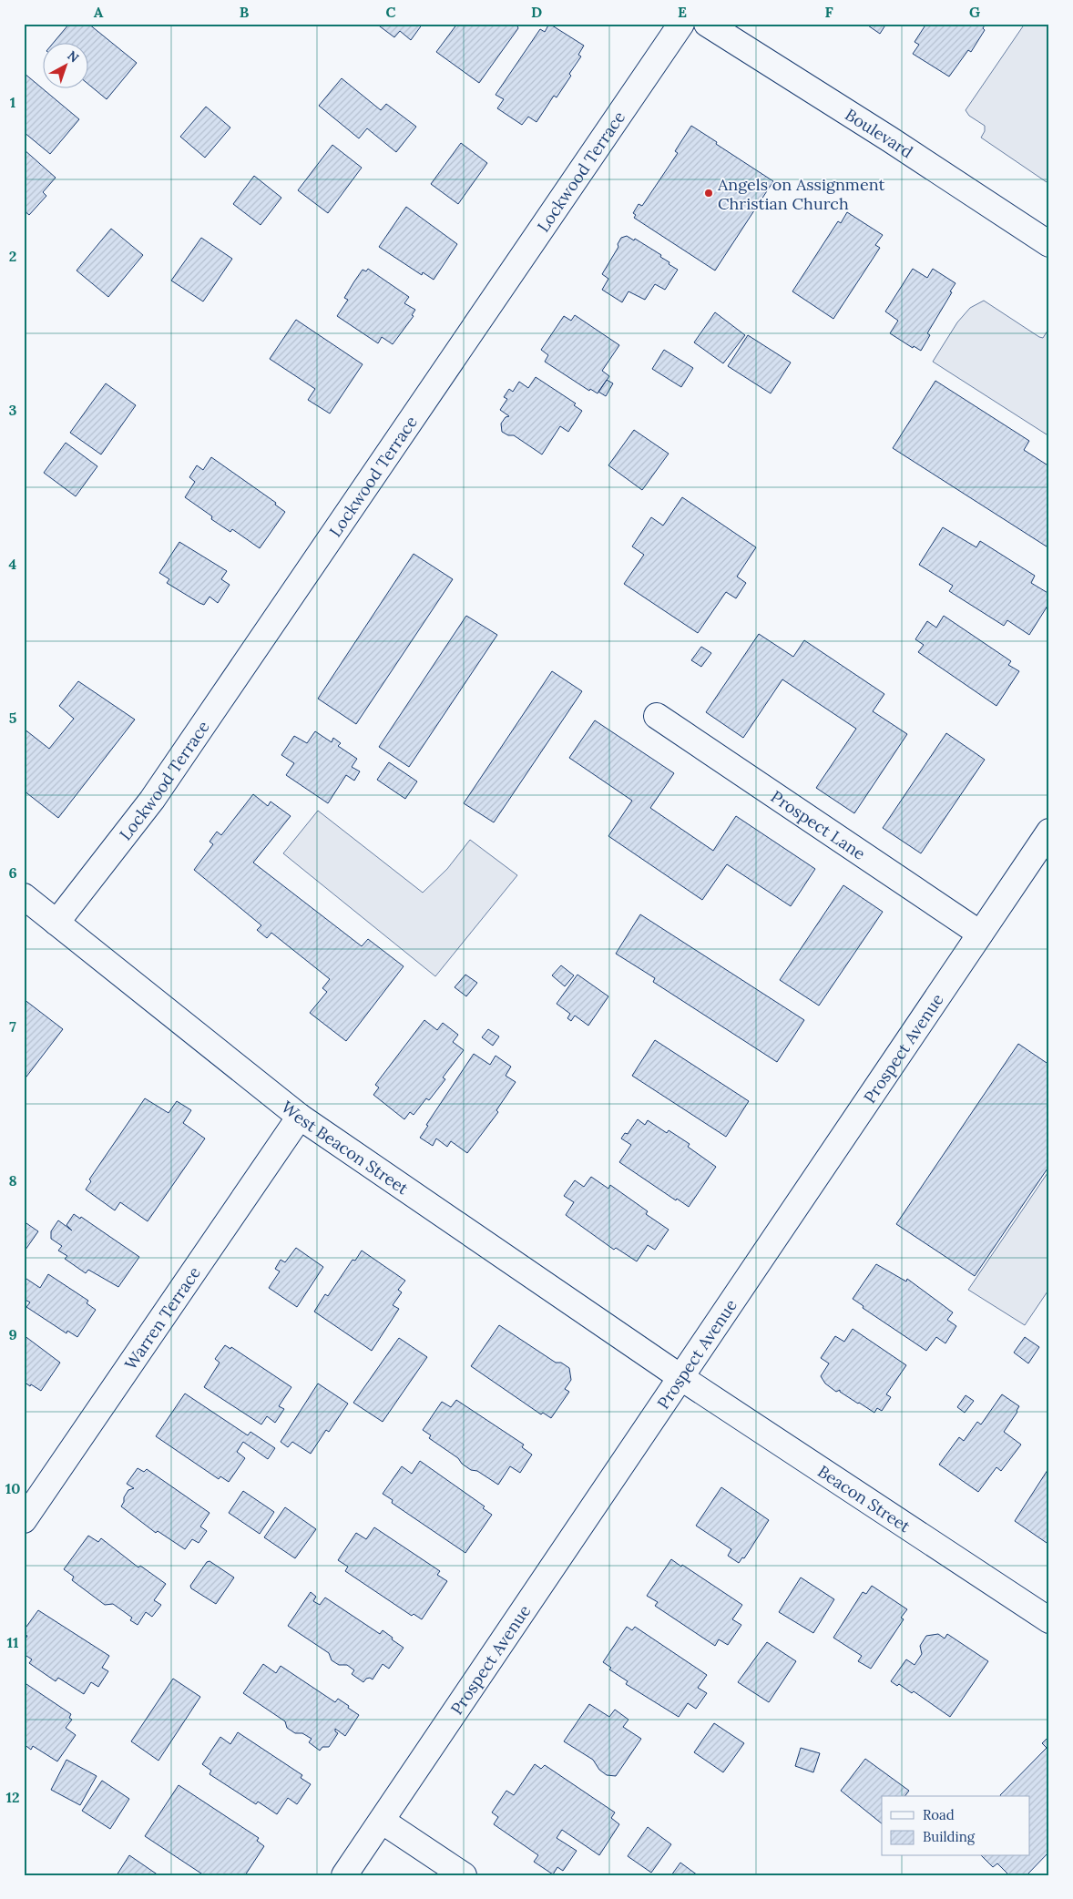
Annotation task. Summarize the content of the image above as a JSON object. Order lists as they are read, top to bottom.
{
  "streets": {
    "street": [
      "Boulevard",
      "Lockwood Terrace",
      "Prospect Lane",
      "Prospect Avenue",
      "West Beacon Street",
      "Warren Terrace",
      "Beacon Street"
    ]
  },
  "crossings": [
    ["Lockwood Terrace", "West Beacon Street"],
    ["Prospect Lane", "Prospect Avenue"],
    ["Prospect Avenue", "West Beacon Street"],
    ["Prospect Avenue", "Beacon Street"],
    ["West Beacon Street", "Warren Terrace"],
    ["West Beacon Street", "Beacon Street"]
  ],
  "places": ["Angels on Assignment Christian Church"],
  "legend": ["Road", "Building"],
  "north": "top right",
  "grid": {
    "columns": [
      "A",
      "B",
      "C",
      "D",
      "E",
      "F",
      "G"
    ],
    "rows": [
      "1",
      "2",
      "3",
      "4",
      "5",
      "6",
      "7",
      "8",
      "9",
      "10",
      "11",
      "12"
    ]
  }
}
